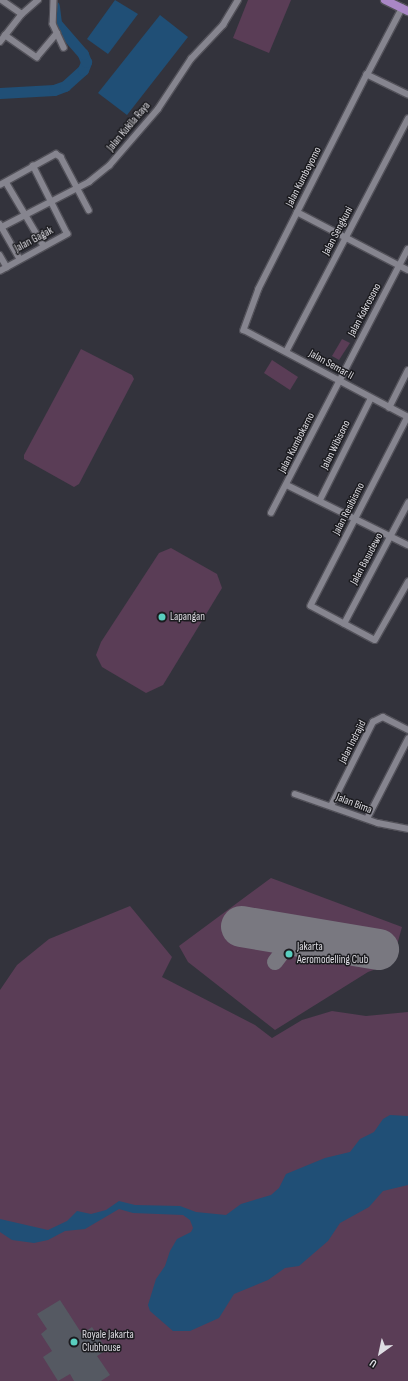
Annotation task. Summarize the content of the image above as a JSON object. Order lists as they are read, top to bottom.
{
  "streets": {
    "street": [
      "Jalan Kukila Raya",
      "Jalan Kumboyomo",
      "Jalan Sengkuni",
      "Jalan Gagak",
      "Jalan Kokrosono",
      "Jalan Semar II",
      "Jalan Kumbokarno",
      "Jalan Wibisono",
      "Jalan Resibismo",
      "Jalan Basudewo",
      "Jalan Indrajid",
      "Jalan Bima"
    ]
  },
  "crossings": [
    ["Jalan Kukila Raya", "Jalan Gagak"],
    ["Jalan Kumboyomo", "Jalan Semar II"],
    ["Jalan Sengkuni", "Jalan Semar II"],
    ["Jalan Kokrosono", "Jalan Semar II"],
    ["Jalan Kokrosono", "Jalan Kumbokarno"],
    ["Jalan Semar II", "Jalan Kumbokarno"],
    ["Jalan Semar II", "Jalan Wibisono"],
    ["Jalan Semar II", "Jalan Resibismo"],
    ["Jalan Resibismo", "Jalan Basudewo"],
    ["Jalan Indrajid", "Jalan Bima"]
  ],
  "places": ["Lapangan", "Jakarta Aeromodelling Club", "Royale Jakarta Clubhouse"],
  "north": "bottom left"
}
